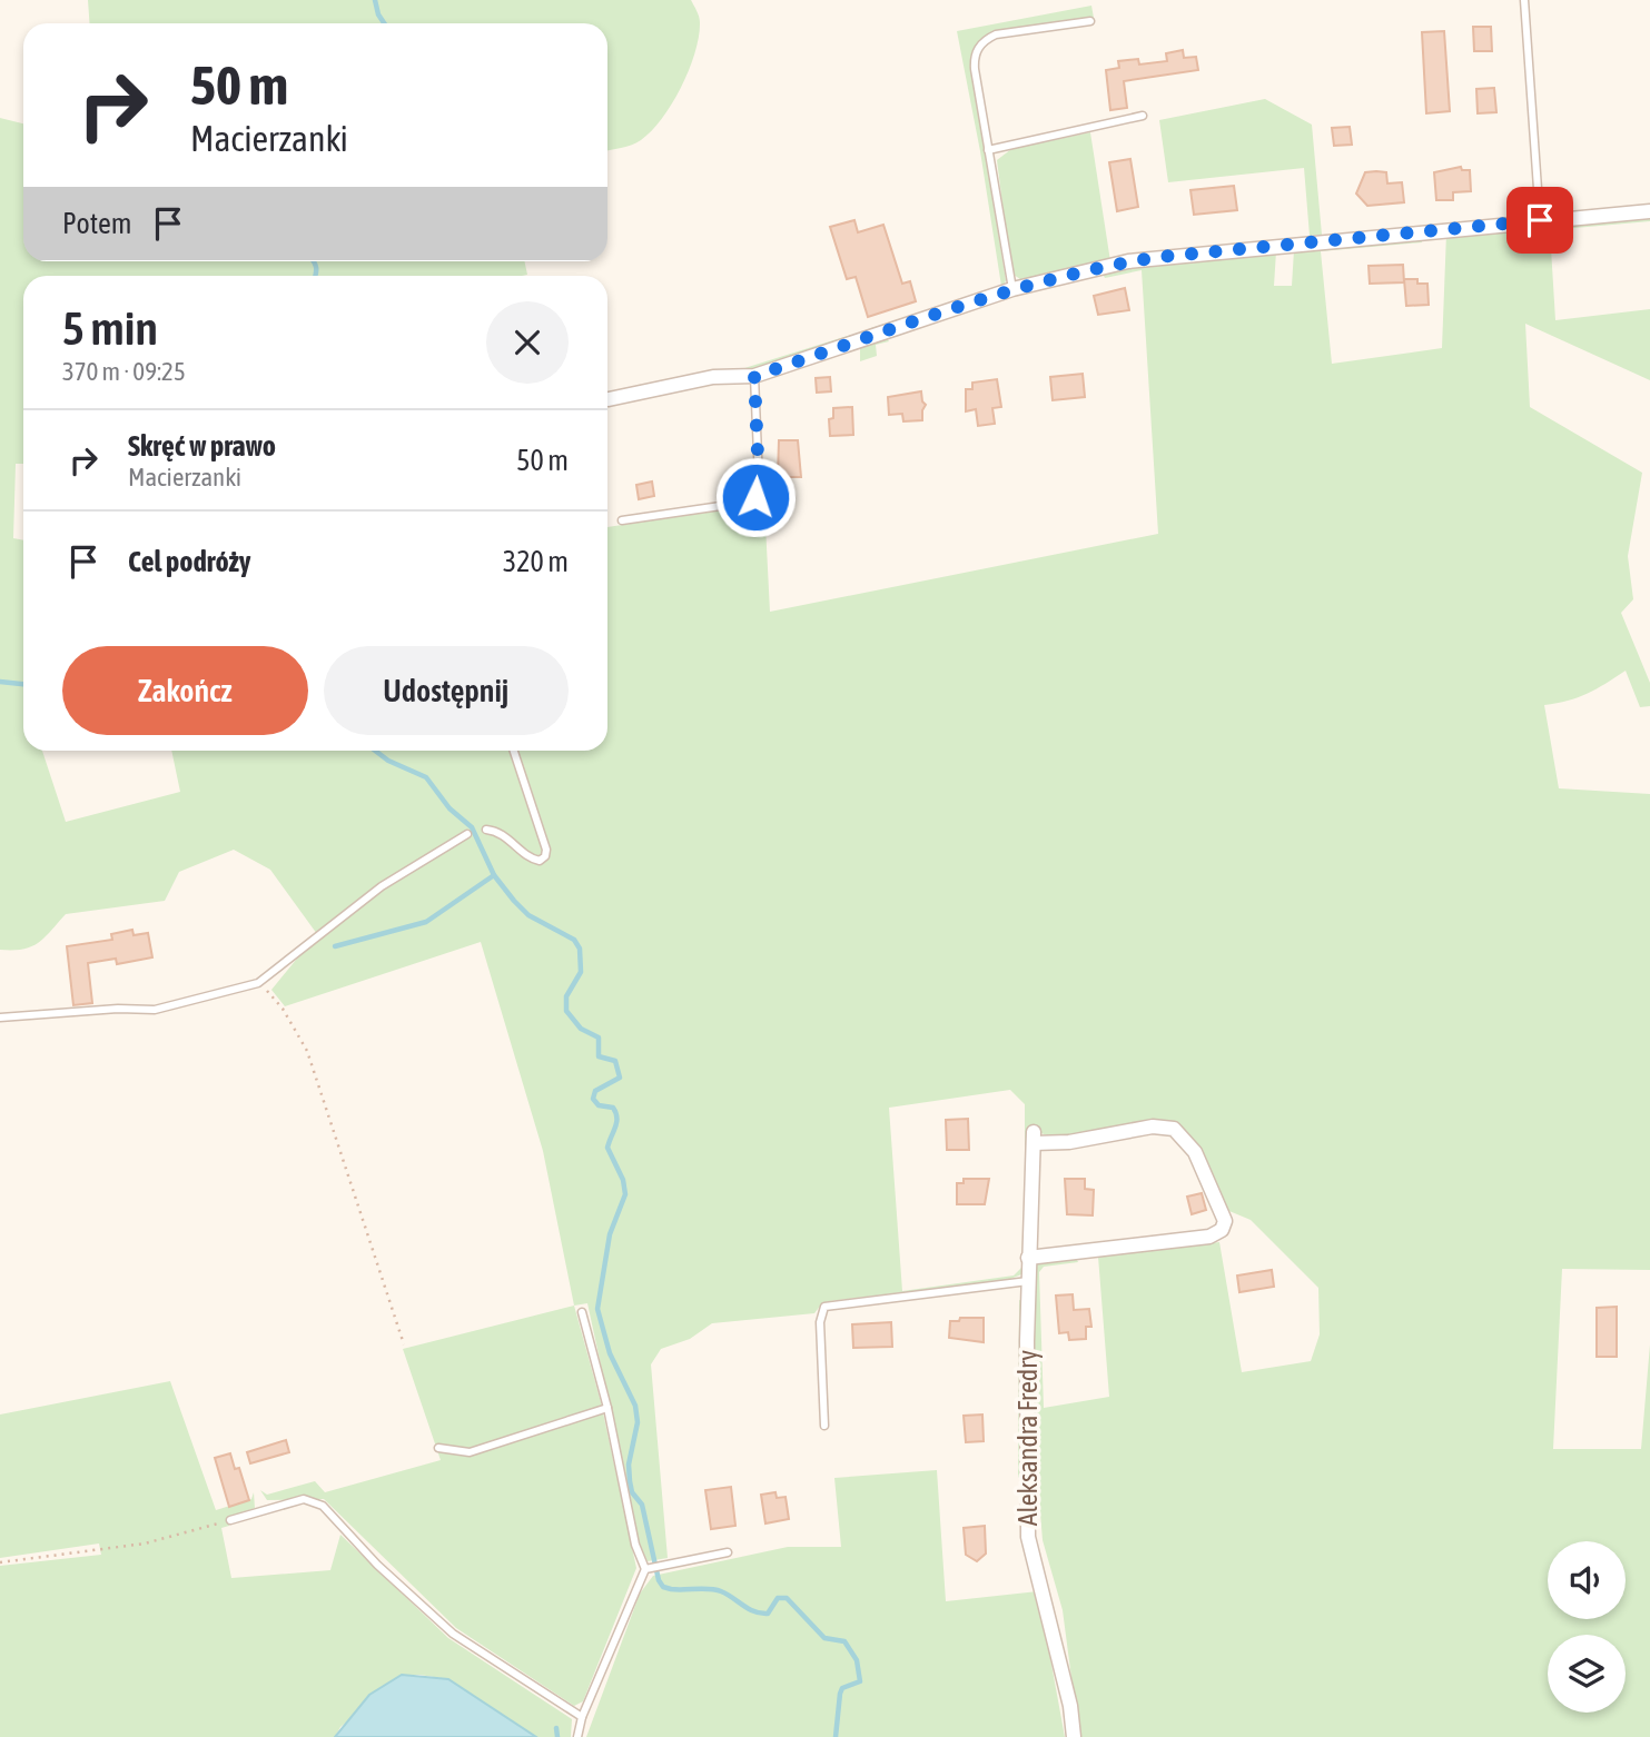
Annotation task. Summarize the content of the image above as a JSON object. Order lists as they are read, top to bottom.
{
  "streets": {
    "street": ["Aleksandra Fredry"]
  },
  "page": {
    "turn": ["50 m", "Macierzanki"],
    "then": "Potem",
    "heading": ["5 min", "370 m · 09:25"],
    "list": [
      {
        "name": "Skręć w prawo",
        "note": "Macierzanki",
        "value": "50 m"
      },
      {
        "name": "Cel podróży",
        "value": "320 m"
      }
    ],
    "buttons": ["Zakończ", "Udostępnij"]
  }
}
